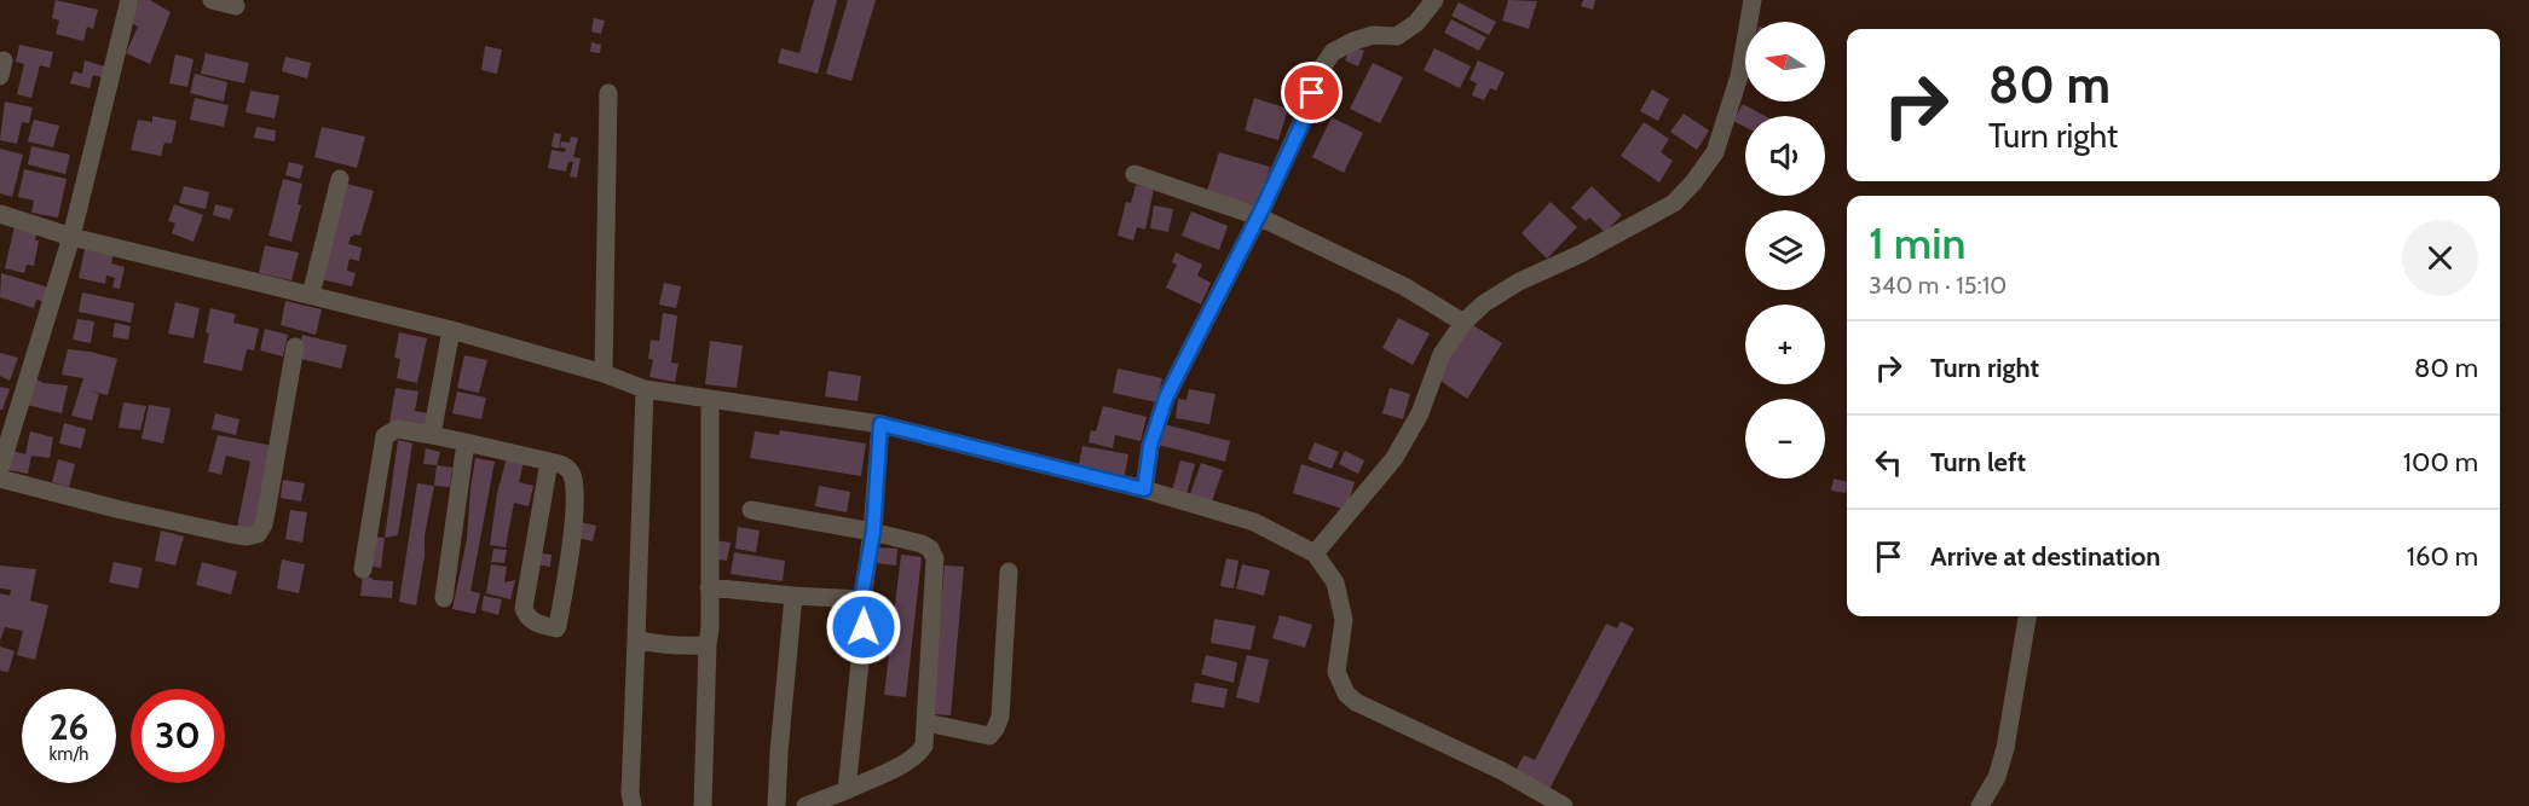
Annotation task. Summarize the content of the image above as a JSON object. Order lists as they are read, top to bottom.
{
  "north": "left",
  "page": {
    "map_buttons": ["+", "−"],
    "turn": ["80 m", "Turn right"],
    "heading": ["1 min", "340 m · 15:10"],
    "list": [
      {
        "name": "Turn right",
        "value": "80 m"
      },
      {
        "name": "Turn left",
        "value": "100 m"
      },
      {
        "name": "Arrive at destination",
        "value": "160 m"
      }
    ],
    "speed": "26 km/h",
    "limit": "30"
  }
}
